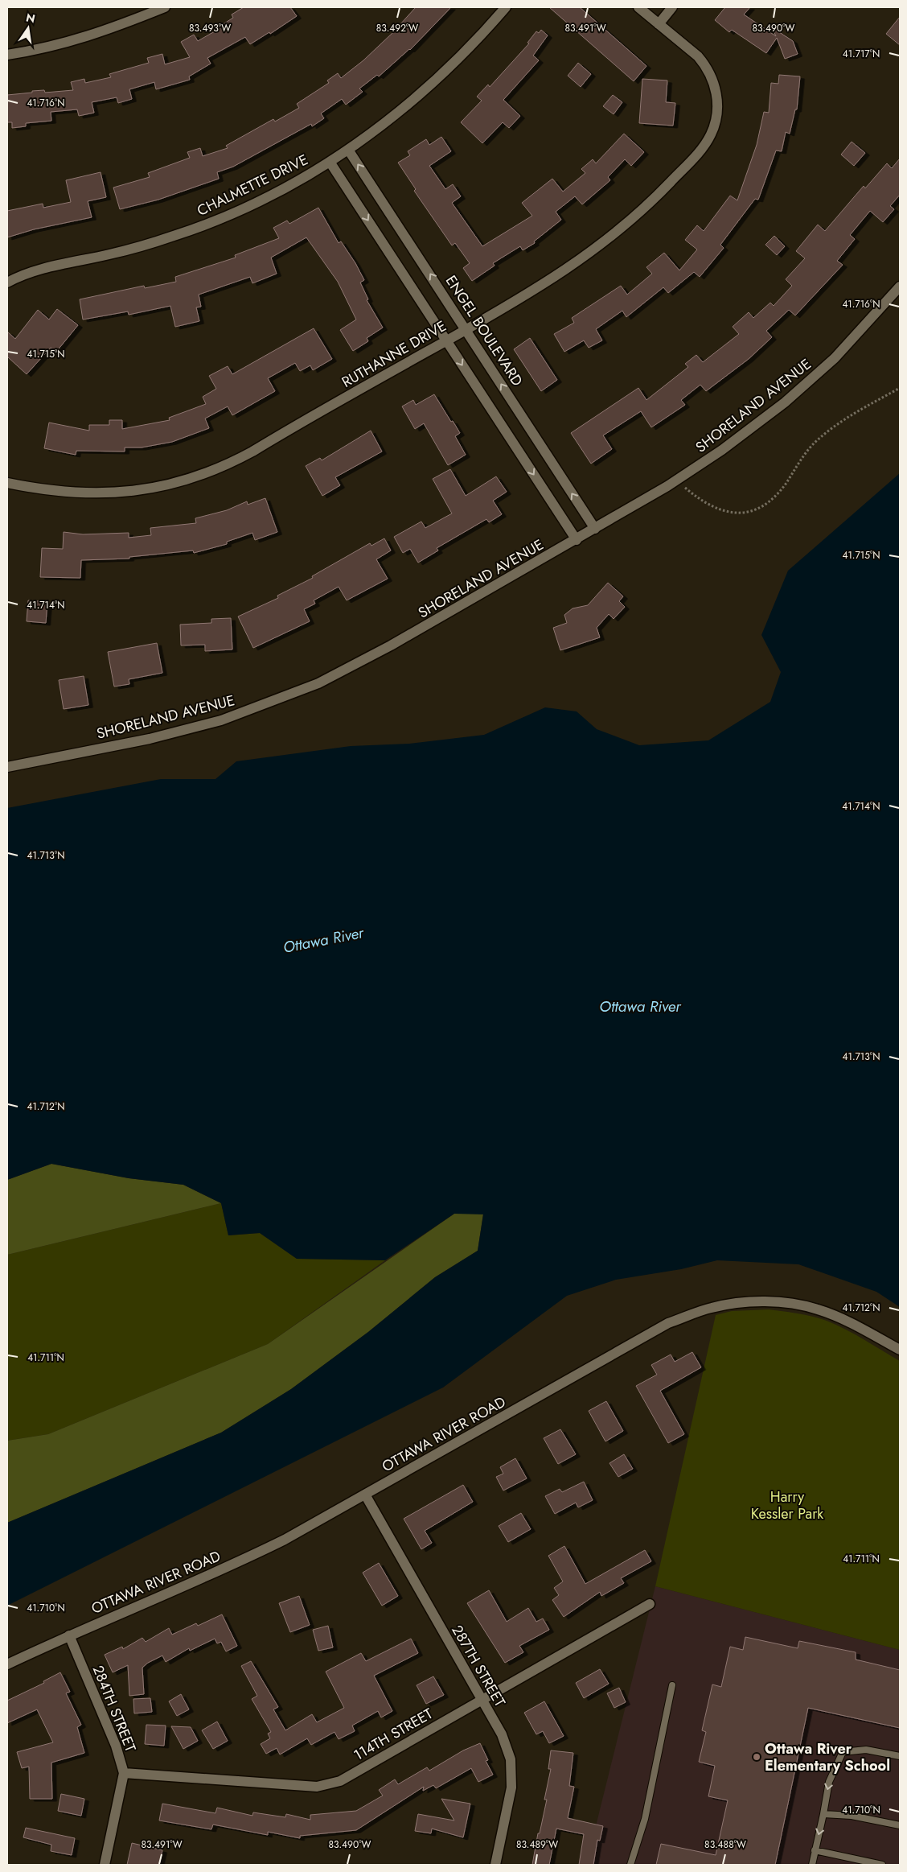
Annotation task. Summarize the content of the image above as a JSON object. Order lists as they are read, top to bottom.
{
  "streets": {
    "street": [
      "CHALMETTE DRIVE",
      "ENGEL BOULEVARD",
      "RUTHANNE DRIVE",
      "SHORELAND AVENUE",
      "OTTAWA RIVER ROAD",
      "287TH STREET",
      "284TH STREET",
      "114TH STREET"
    ]
  },
  "crossings": [
    ["CHALMETTE DRIVE", "ENGEL BOULEVARD"],
    ["ENGEL BOULEVARD", "RUTHANNE DRIVE"],
    ["ENGEL BOULEVARD", "SHORELAND AVENUE"],
    ["OTTAWA RIVER ROAD", "287TH STREET"],
    ["OTTAWA RIVER ROAD", "284TH STREET"],
    ["287TH STREET", "114TH STREET"],
    ["284TH STREET", "114TH STREET"]
  ],
  "water": ["Ottawa River"],
  "parks": ["Harry Kessler Park"],
  "places": ["Ottawa River Elementary School"],
  "north": "top",
  "coordinates": [
    "83.493°W",
    "83.492°W",
    "83.491°W",
    "83.490°W",
    "41.717°N",
    "41.716°N",
    "41.715°N",
    "41.714°N",
    "41.713°N",
    "41.712°N",
    "41.711°N",
    "41.710°N",
    "83.489°W",
    "83.488°W"
  ]
}
